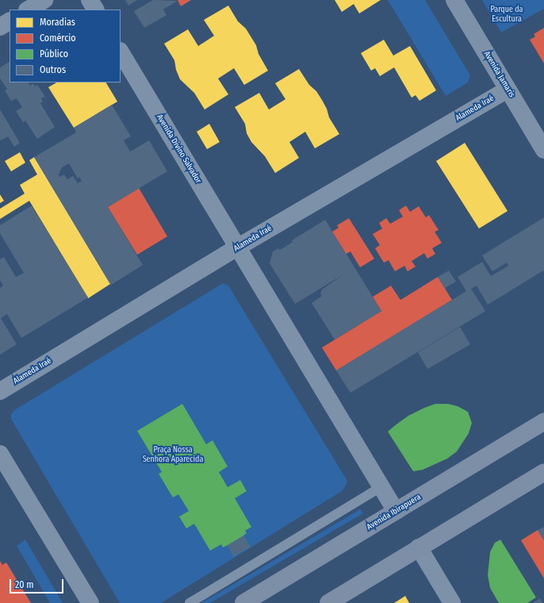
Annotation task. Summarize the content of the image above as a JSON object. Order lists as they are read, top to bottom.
{
  "streets": {
    "main road": ["Avenida Ibirapuera"],
    "street": ["Avenida Jamaris", "Alameda Iraé", "Avenida Divino Salvador"]
  },
  "crossings": [
    ["Avenida Jamaris", "Alameda Iraé"],
    ["Alameda Iraé", "Avenida Divino Salvador"]
  ],
  "parks": ["Parque da Escultura", "Praça Nossa Senhora Aparecida"],
  "legend": [
    "Moradias",
    "Comércio",
    "Público",
    "Outros"
  ],
  "scale_bar": "20 m"
}
